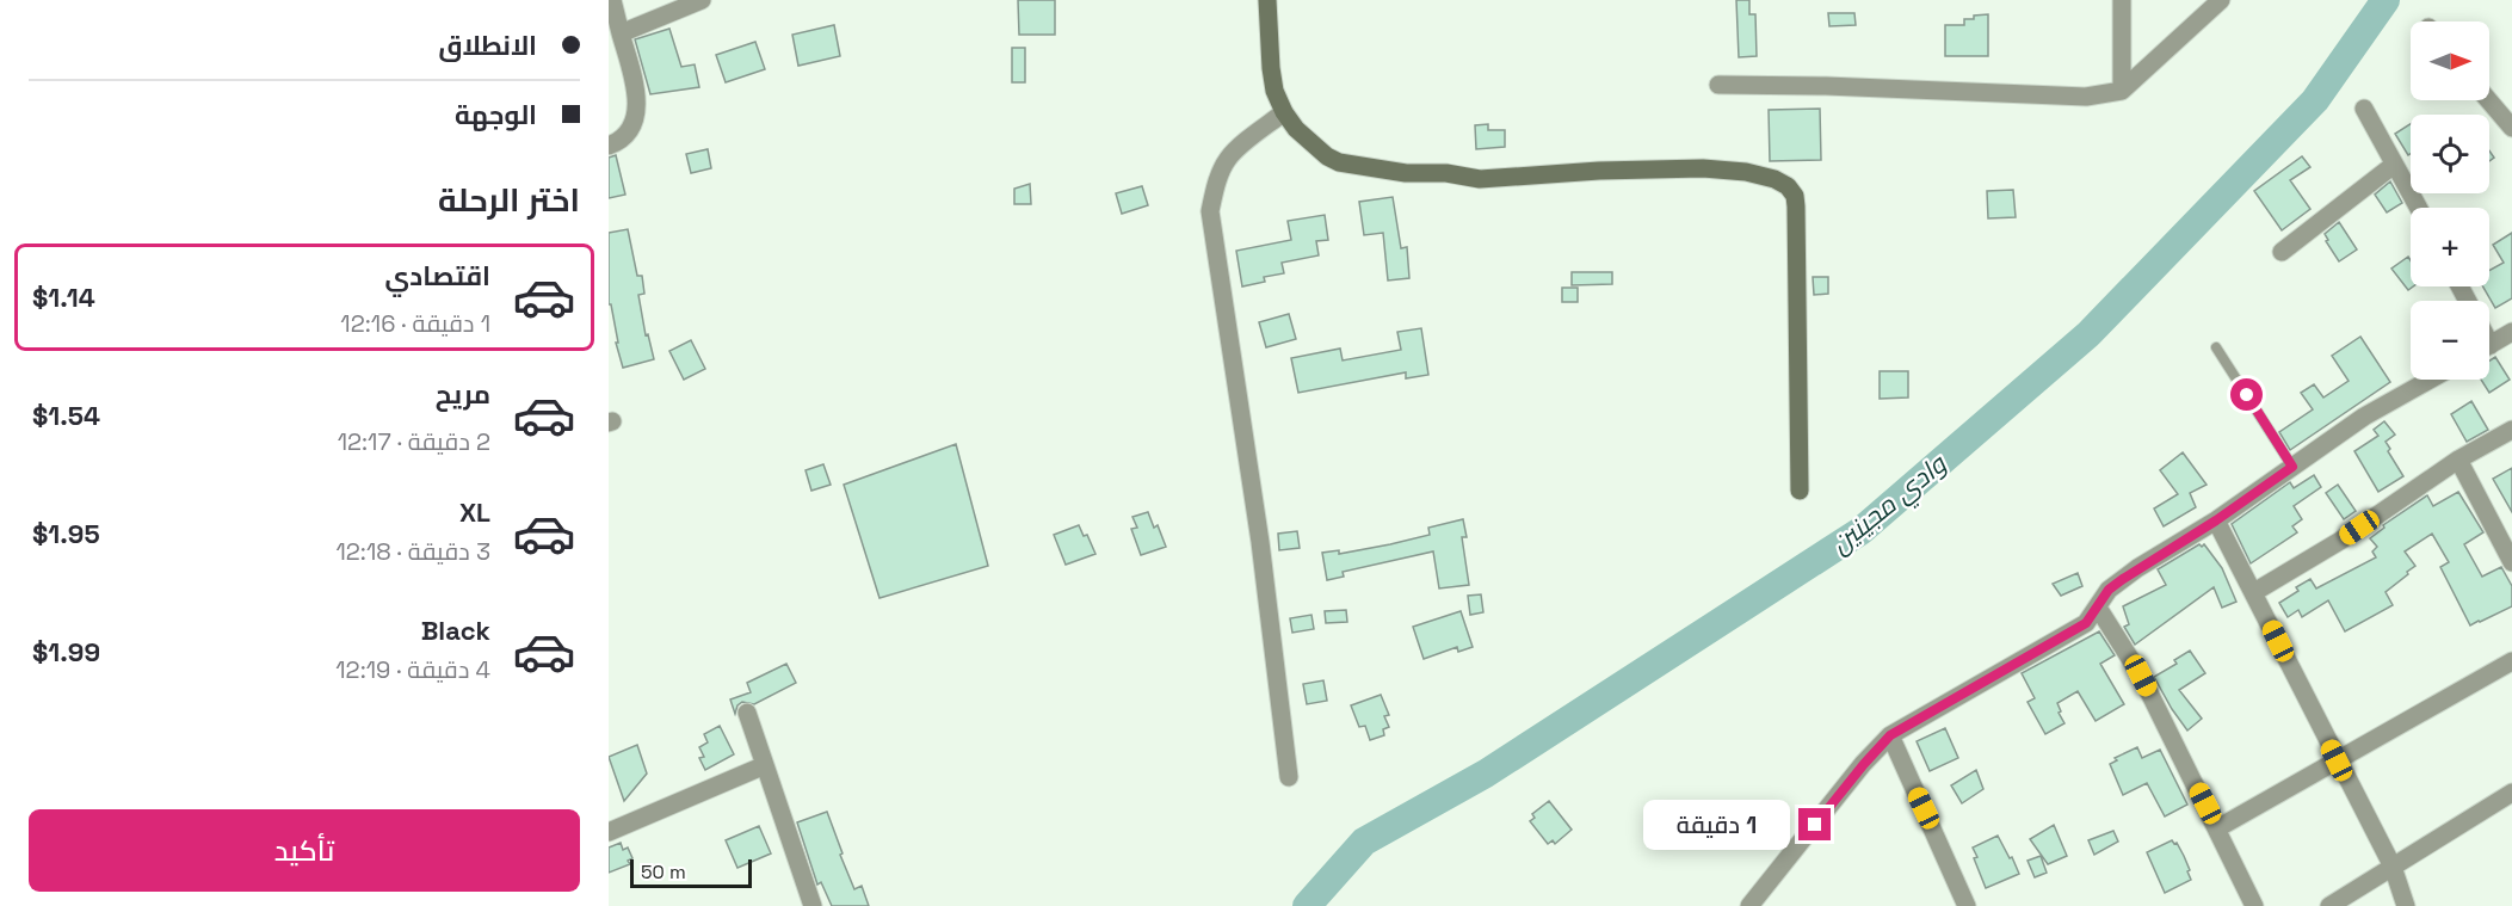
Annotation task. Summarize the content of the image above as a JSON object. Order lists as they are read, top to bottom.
{
  "water": ["وادي مجينين"],
  "scale_bar": "50 m",
  "north": "right",
  "page": {
    "banner": ["الانطلاق", "الوجهة"],
    "map_buttons": ["+", "−"],
    "heading": "اختر الرحلة",
    "list": [
      {
        "name": "اقتصادي",
        "note": "1 دقيقة · 12:16",
        "value": "$1.14"
      },
      {
        "name": "مريح",
        "note": "2 دقيقة · 12:17",
        "value": "$1.54"
      },
      {
        "name": "XL",
        "note": "3 دقيقة · 12:18",
        "value": "$1.95"
      },
      {
        "name": "Black",
        "note": "4 دقيقة · 12:19",
        "value": "$1.99"
      }
    ],
    "buttons": "تأكيد",
    "bubble": "1 دقيقة",
    "scale": "50 m"
  }
}
